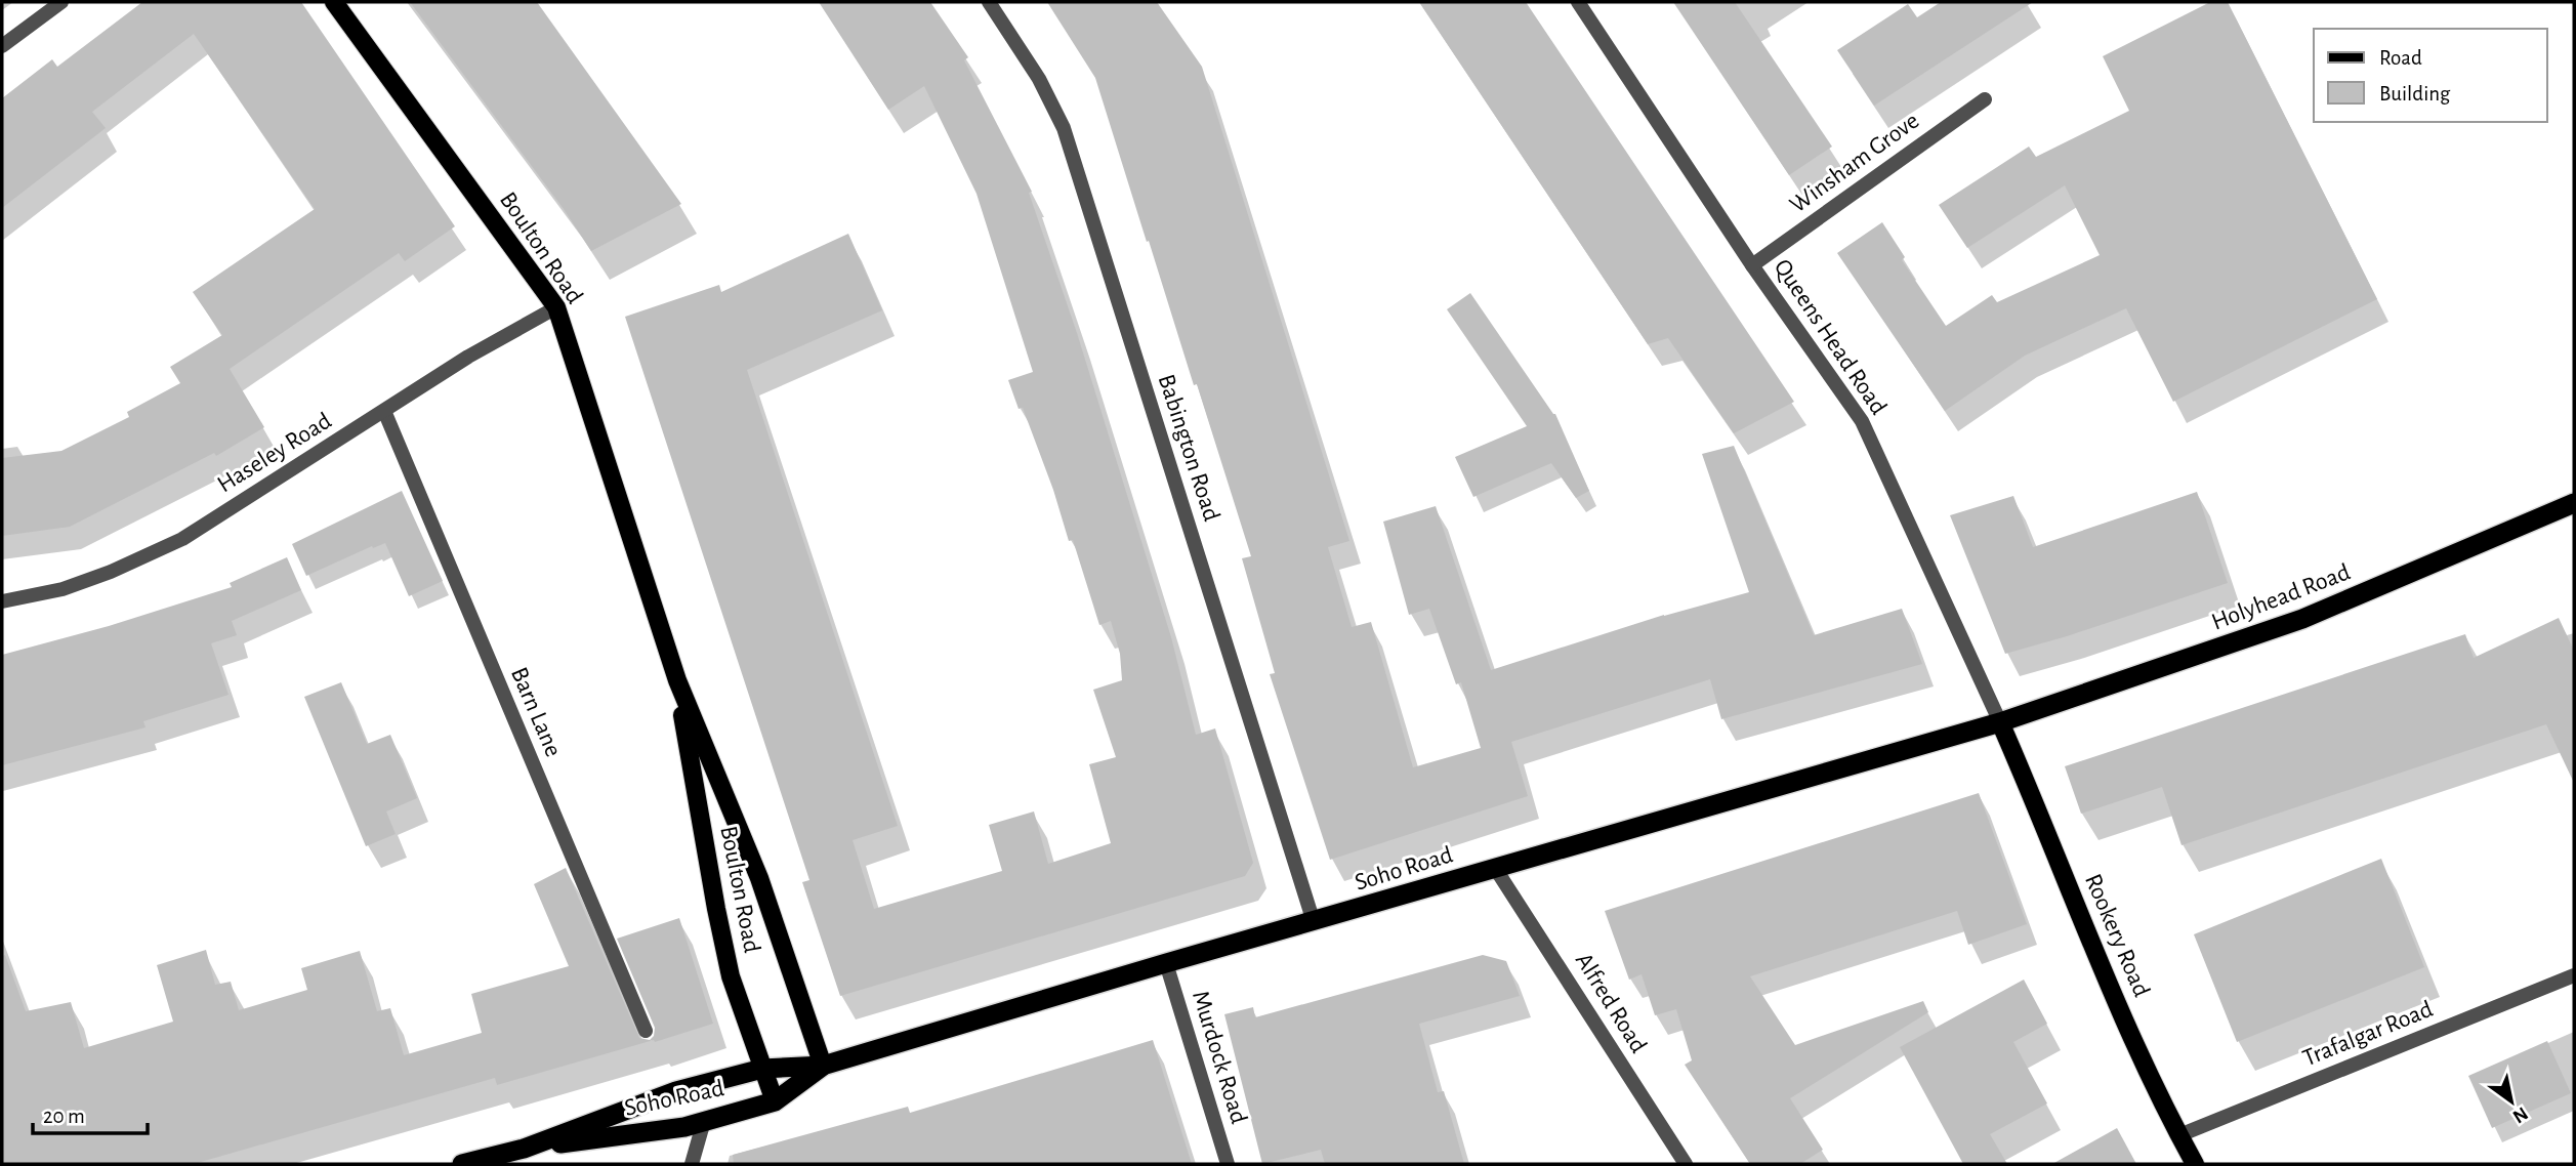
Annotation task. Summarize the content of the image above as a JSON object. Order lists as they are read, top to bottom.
{
  "streets": {
    "highway": ["Holyhead Road", "Soho Road"],
    "main road": ["Boulton Road", "Rookery Road"],
    "street": [
      "Winsham Grove",
      "Queens Head Road",
      "Babington Road",
      "Haseley Road",
      "Barn Lane",
      "Alfred Road",
      "Trafalgar Road",
      "Murdock Road"
    ]
  },
  "crossings": [
    ["Winsham Grove", "Queens Head Road"],
    ["Boulton Road", "Haseley Road"],
    ["Boulton Road", "Soho Road"],
    ["Queens Head Road", "Holyhead Road"],
    ["Queens Head Road", "Soho Road"],
    ["Queens Head Road", "Rookery Road"],
    ["Babington Road", "Soho Road"],
    ["Haseley Road", "Barn Lane"],
    ["Holyhead Road", "Soho Road"],
    ["Holyhead Road", "Rookery Road"],
    ["Soho Road", "Rookery Road"],
    ["Soho Road", "Alfred Road"],
    ["Soho Road", "Murdock Road"],
    ["Rookery Road", "Trafalgar Road"]
  ],
  "legend": ["Road", "Building"],
  "scale_bar": "20 m",
  "north": "bottom right"
}
